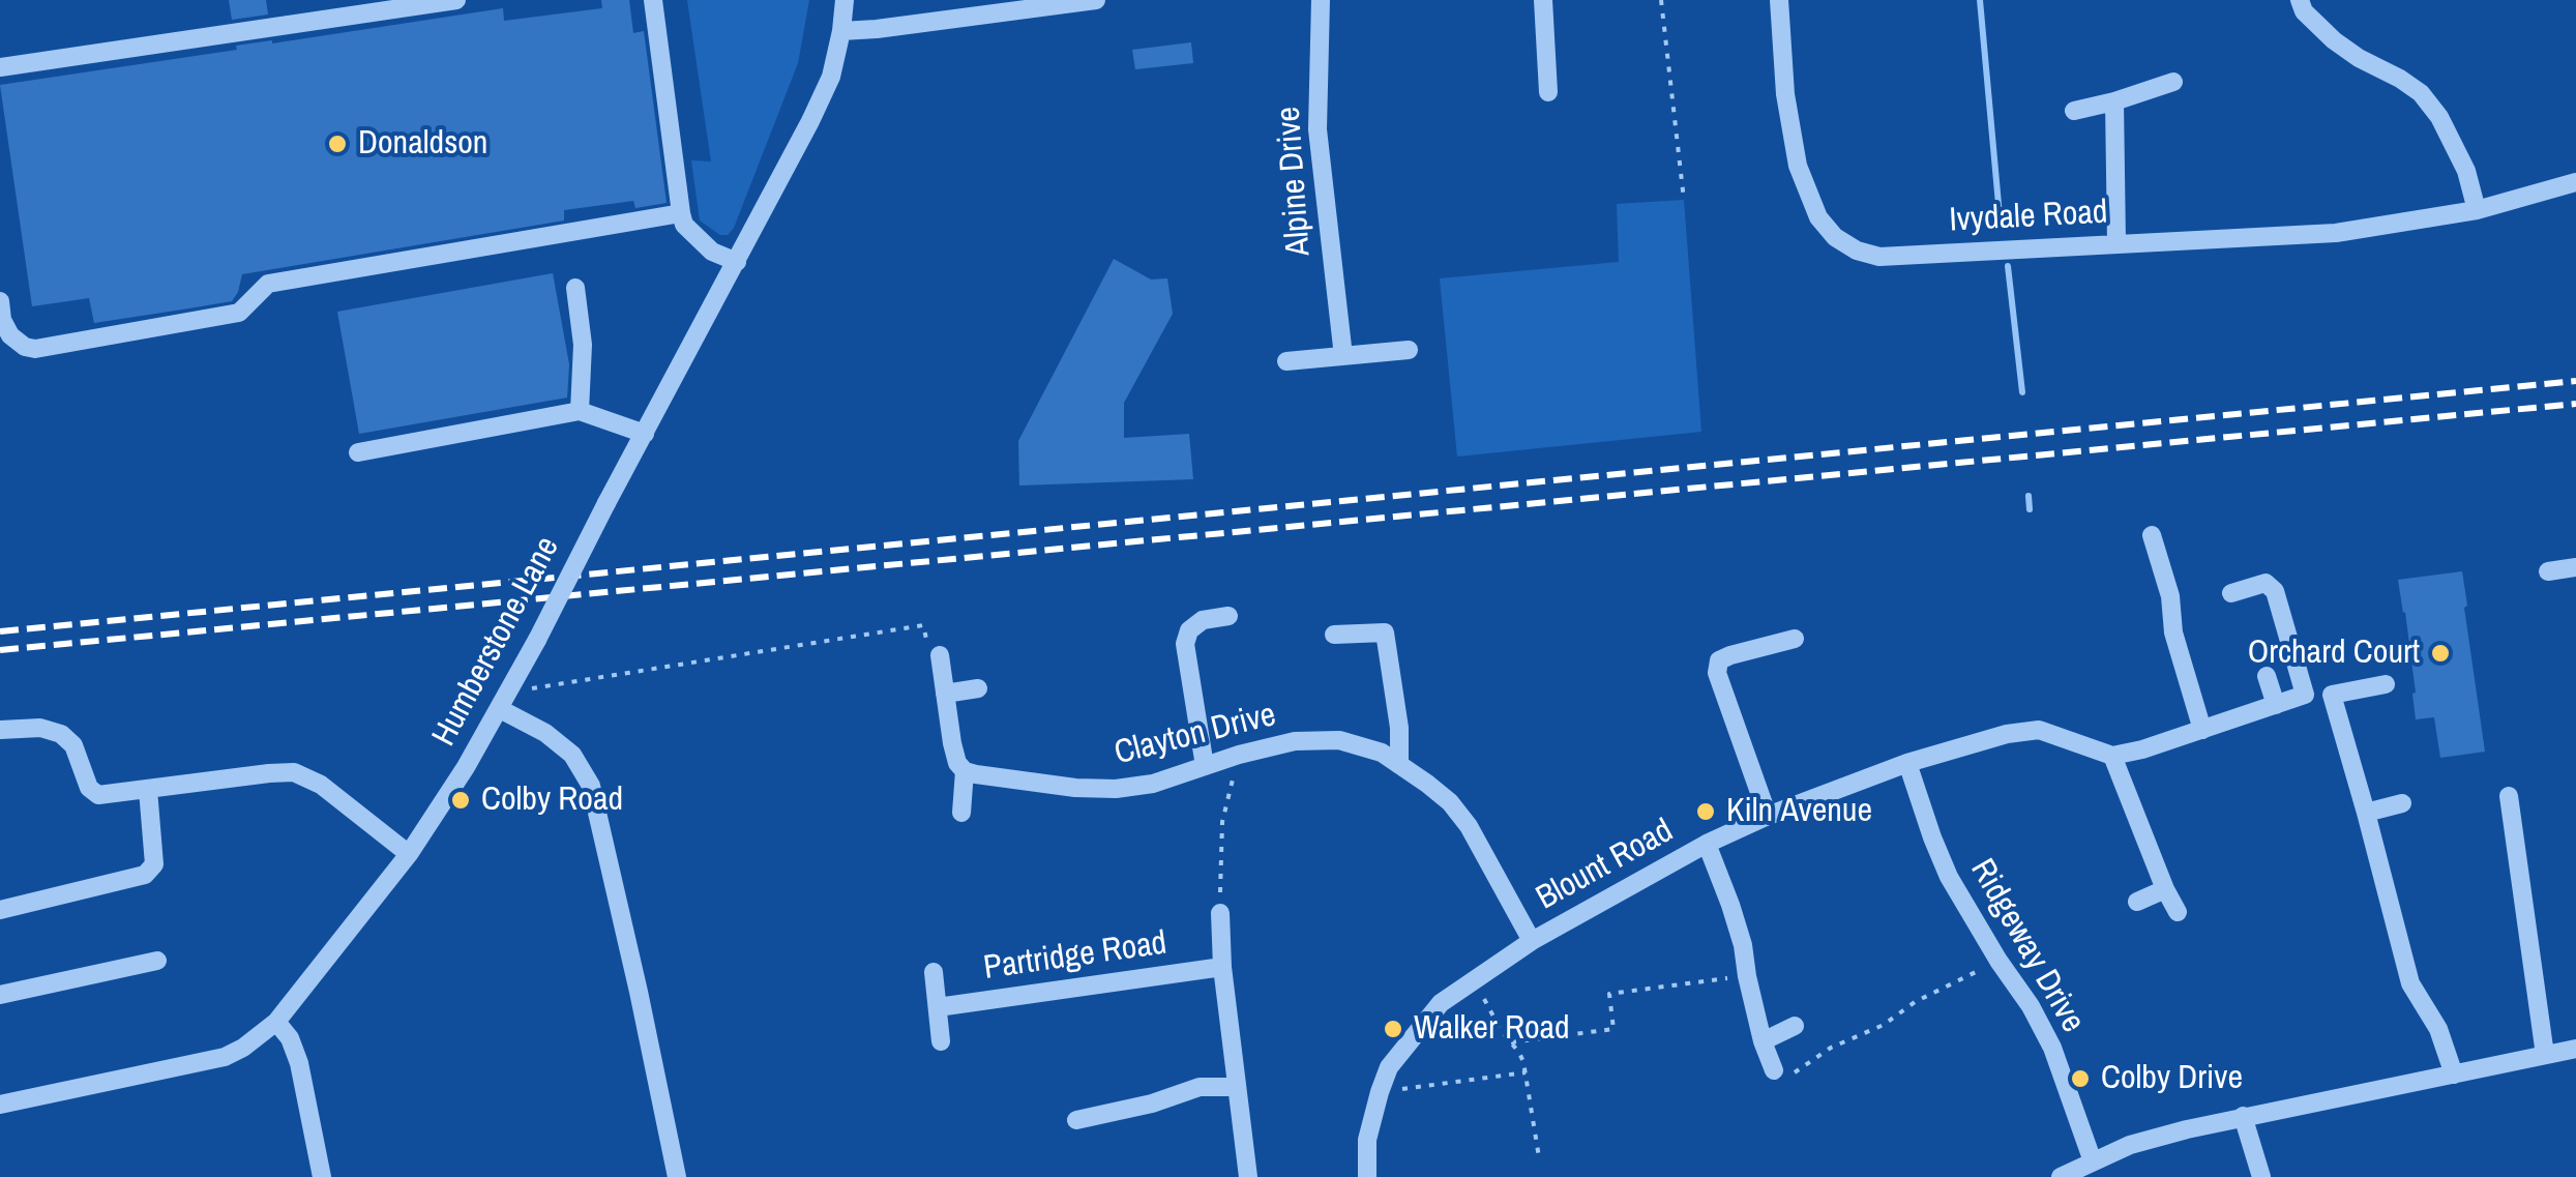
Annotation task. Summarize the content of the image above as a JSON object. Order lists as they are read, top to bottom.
{
  "streets": {
    "street": [
      "Alpine Drive",
      "Ivydale Road",
      "Humberstone Lane",
      "Clayton Drive",
      "Blount Road",
      "Ridgeway Drive",
      "Partridge Road"
    ]
  },
  "crossings": [
    ["Clayton Drive", "Blount Road"],
    ["Blount Road", "Ridgeway Drive"]
  ],
  "places": [
    "Donaldson",
    "Orchard Court",
    "Colby Road",
    "Kiln Avenue",
    "Walker Road",
    "Colby Drive"
  ]
}
